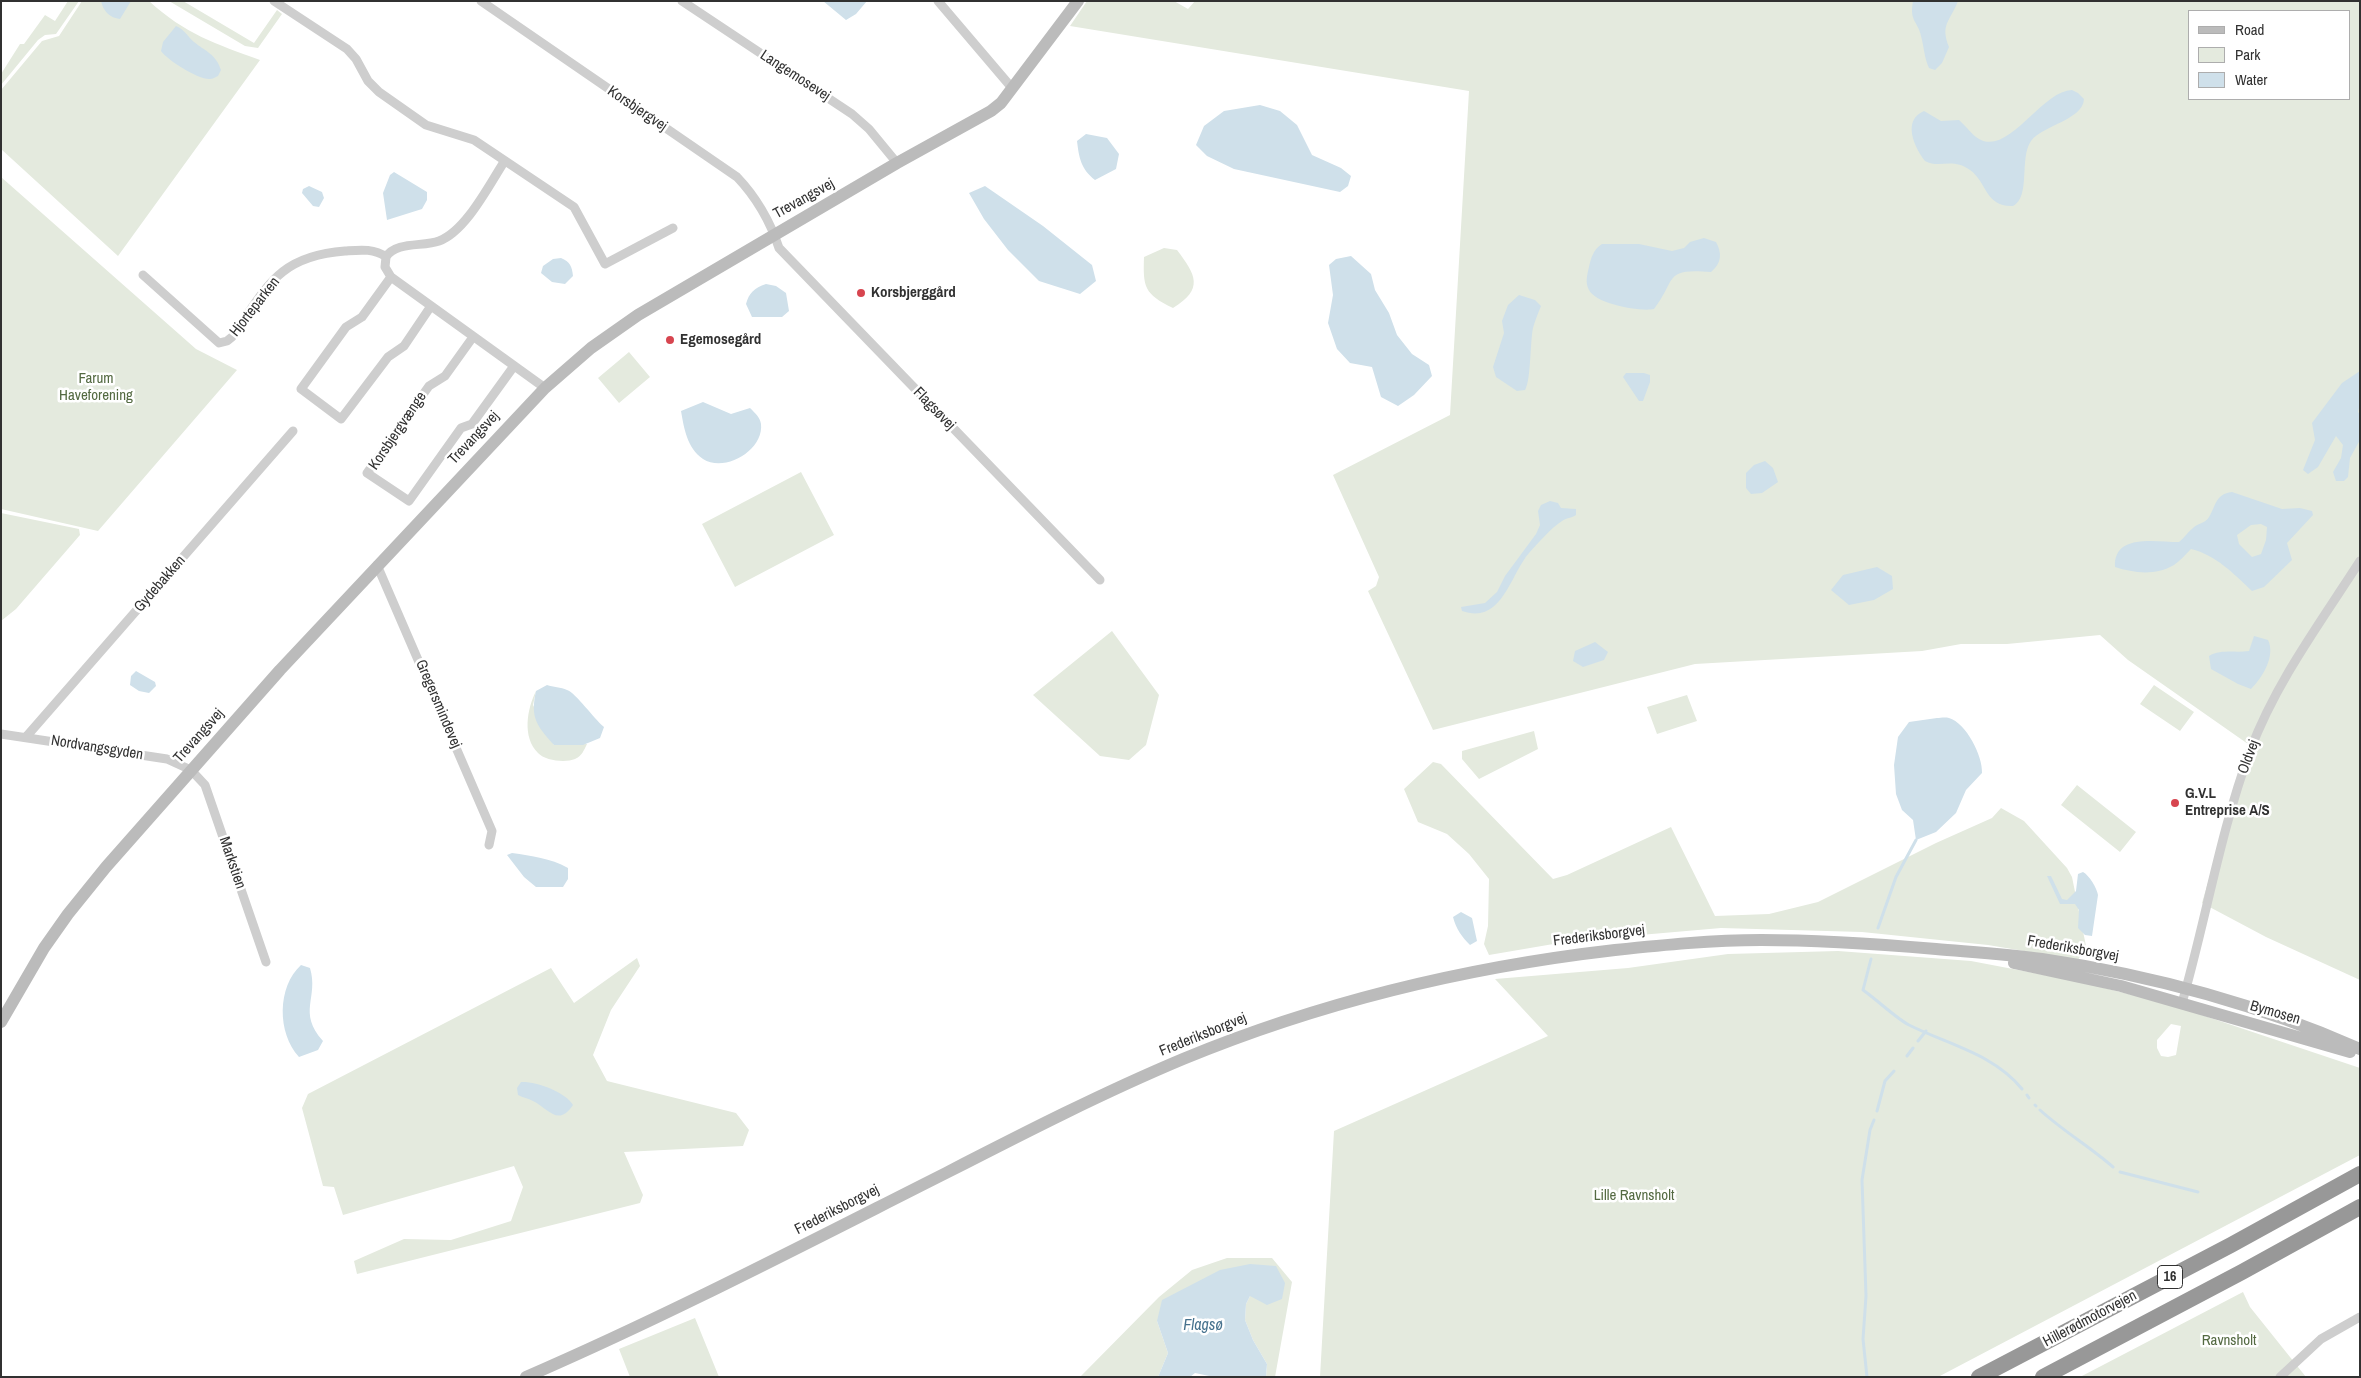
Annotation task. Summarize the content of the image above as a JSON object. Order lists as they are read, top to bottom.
{
  "streets": {
    "highway": ["16", "Hillerødmotorvejen"],
    "street": [
      "Langemosevej",
      "Korsbjergvej",
      "Trevangsvej",
      "Hjorteparken",
      "Flagsøvej",
      "Korsbjergvænge",
      "Gydebakken",
      "Gregersmindevej",
      "Nordvangsgyden",
      "Oldvej",
      "Markstien",
      "Frederiksborgvej",
      "Bymosen"
    ]
  },
  "crossings": [
    ["Langemosevej", "Trevangsvej"],
    ["Korsbjergvej", "Trevangsvej"],
    ["Korsbjergvej", "Flagsøvej"],
    ["Trevangsvej", "Flagsøvej"],
    ["Trevangsvej", "Gregersmindevej"],
    ["Trevangsvej", "Nordvangsgyden"],
    ["Trevangsvej", "Markstien"],
    ["Gydebakken", "Nordvangsgyden"],
    ["Nordvangsgyden", "Markstien"],
    ["Oldvej", "Frederiksborgvej"],
    ["Oldvej", "Bymosen"],
    ["Frederiksborgvej", "Bymosen"]
  ],
  "water": ["Flagsø"],
  "parks": ["Farum Haveforening", "Lille Ravnsholt", "Ravnsholt"],
  "places": ["Korsbjerggård", "Egemosegård", "G.V.L Entreprise A/S"],
  "legend": ["Road", "Park", "Water"]
}
